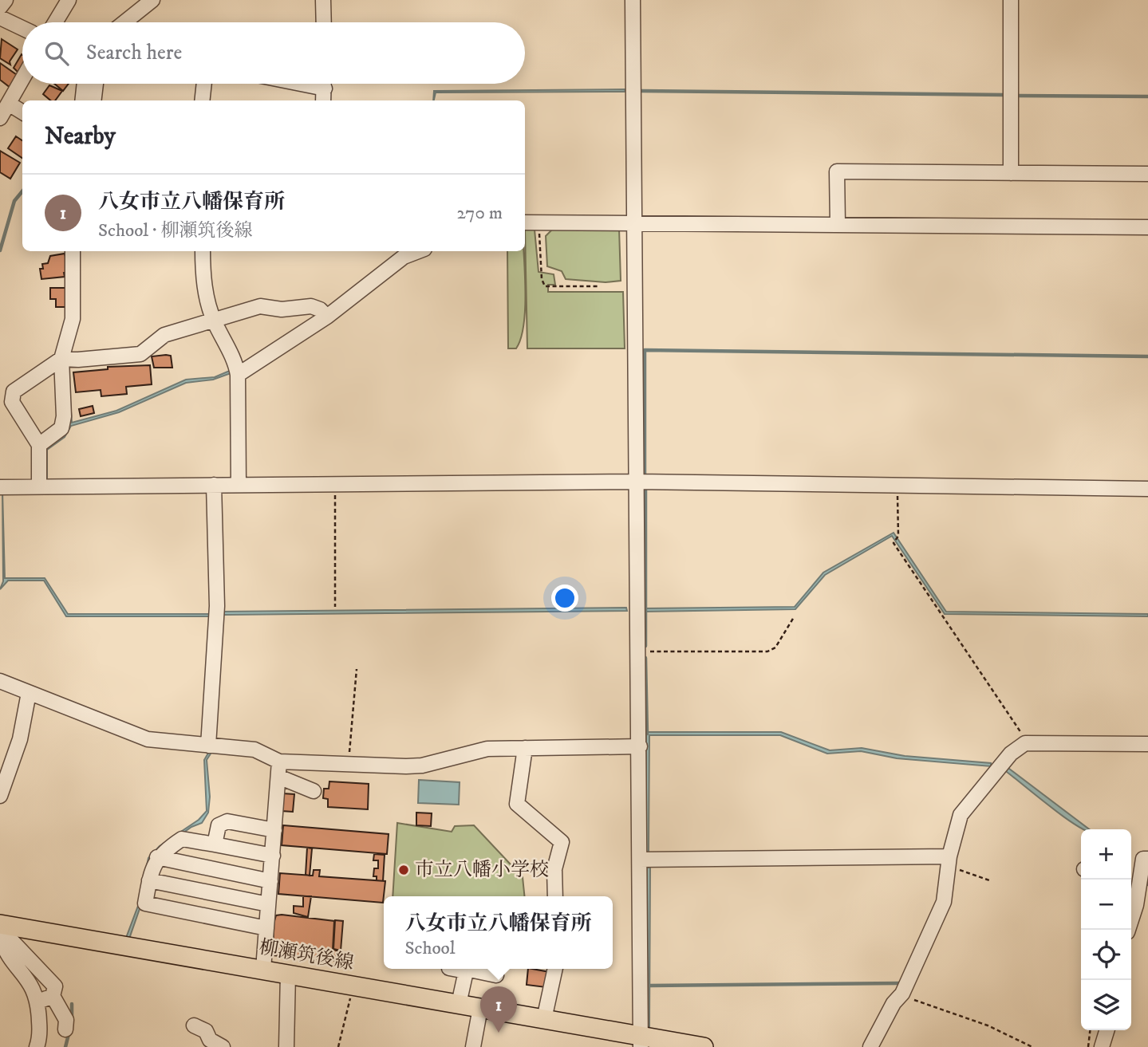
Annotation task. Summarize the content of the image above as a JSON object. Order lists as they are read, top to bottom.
{
  "streets": {
    "main road": ["柳瀬筑後線"]
  },
  "places": ["市立八幡小学校"],
  "page": {
    "search": "Search here",
    "heading": "Nearby",
    "list": [
      {
        "mark": "1",
        "name": "八女市立八幡保育所",
        "note": "School · 柳瀬筑後線",
        "value": "270 m"
      }
    ],
    "map_buttons": ["+", "−"],
    "popup": ["八女市立八幡保育所", "School"],
    "pins": "1"
  }
}
